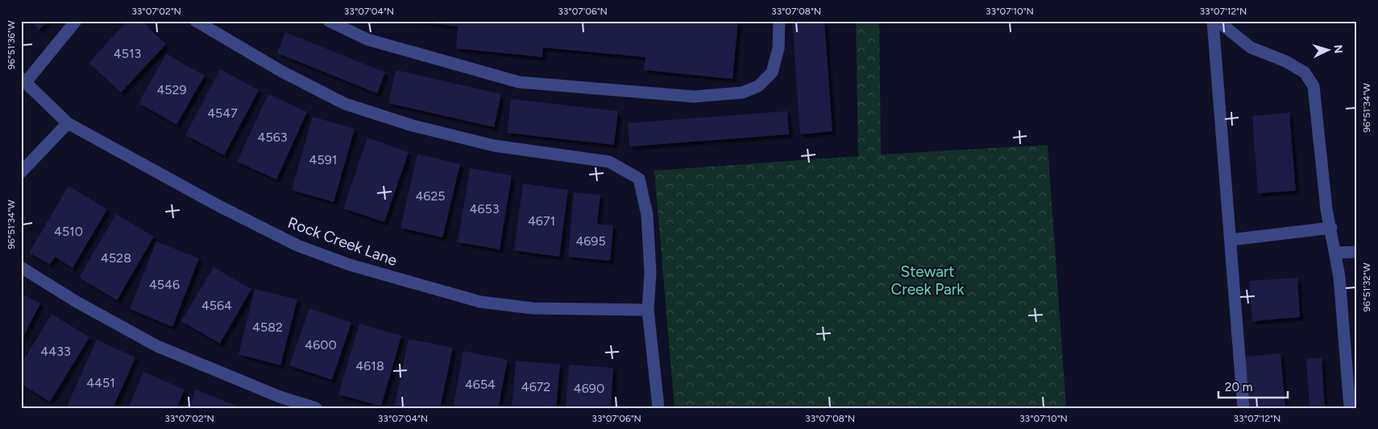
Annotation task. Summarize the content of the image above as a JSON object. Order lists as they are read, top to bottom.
{
  "streets": {
    "street": ["Rock Creek Lane"]
  },
  "parks": ["Stewart Creek Park"],
  "house_numbers": [
    "4513",
    "4529",
    "4547",
    "4563",
    "4591",
    "4625",
    "4653",
    "4671",
    "4510",
    "4695",
    "4528",
    "4546",
    "4564",
    "4582",
    "4600",
    "4433",
    "4618",
    "4451",
    "4654",
    "4672",
    "4690"
  ],
  "scale_bar": "20 m",
  "north": "right",
  "coordinates": [
    "33°07'02\"N",
    "33°07'04\"N",
    "33°07'06\"N",
    "33°07'08\"N",
    "33°07'10\"N",
    "33°07'12\"N",
    "96°51'36\"W",
    "96°51'34\"W",
    "96°51'32\"W"
  ]
}
